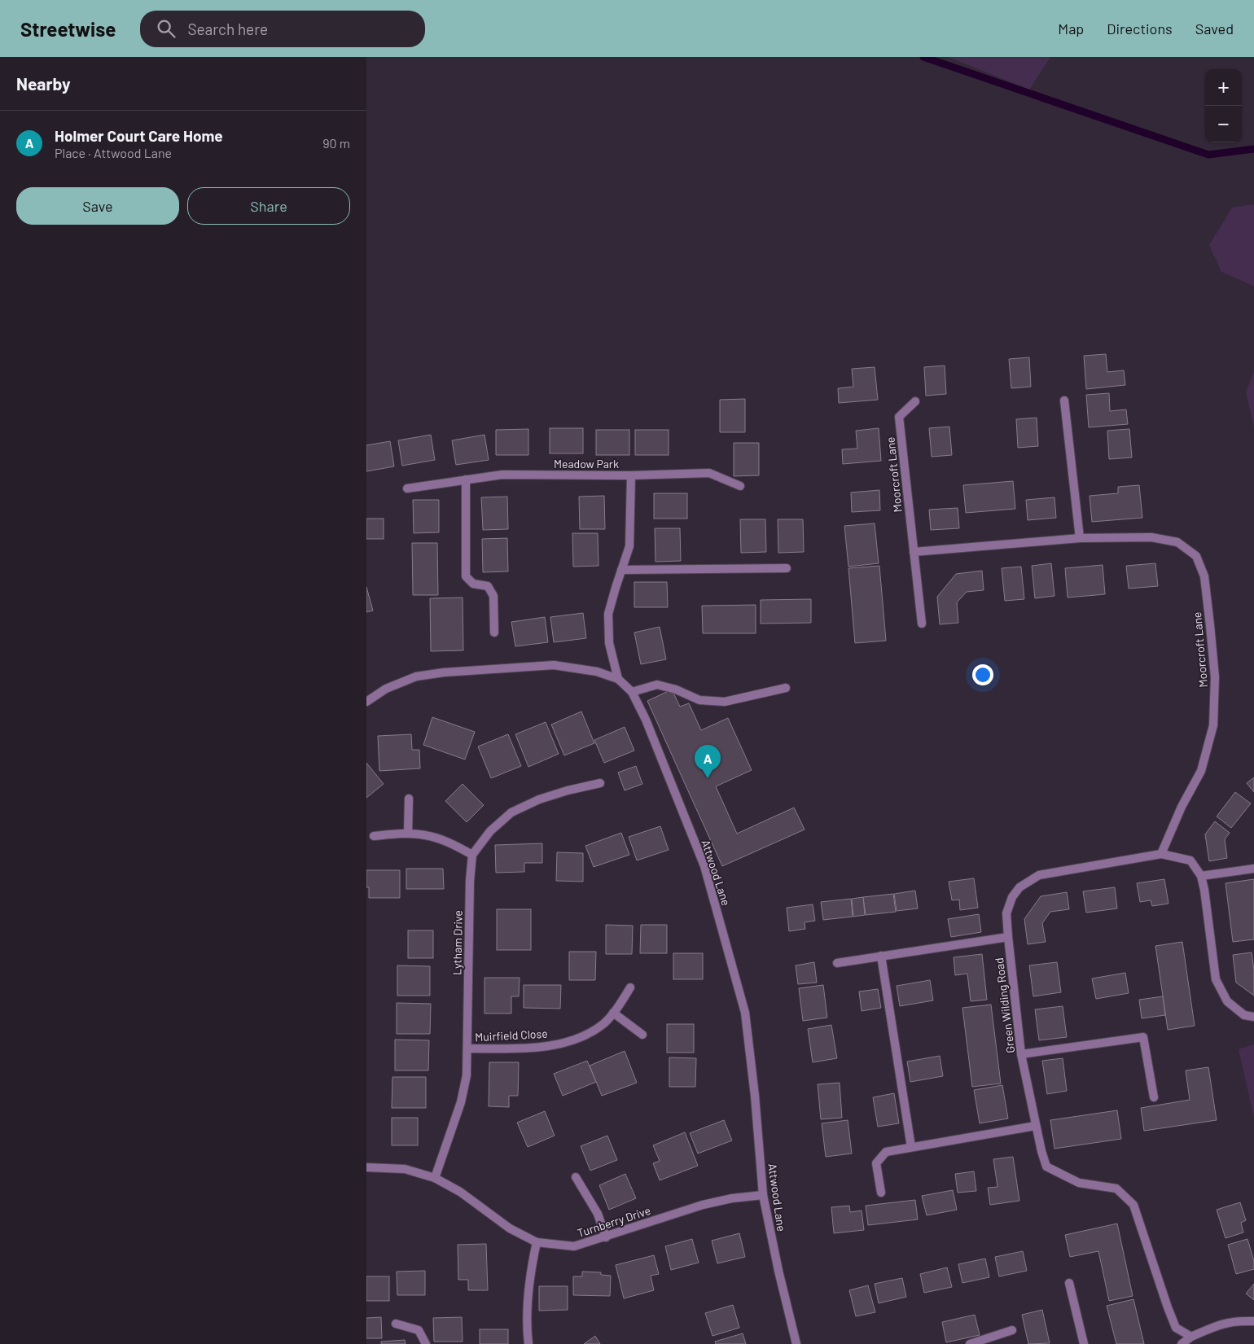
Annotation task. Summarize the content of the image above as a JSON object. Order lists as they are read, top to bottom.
{
  "streets": {
    "street": [
      "Meadow Park",
      "Moorcroft Lane",
      "Attwood Lane",
      "Lytham Drive",
      "Green Wilding Road",
      "Muirfield Close",
      "Turnberry Drive"
    ]
  },
  "crossings": [
    ["Meadow Park", "Attwood Lane"],
    ["Moorcroft Lane", "Green Wilding Road"],
    ["Attwood Lane", "Turnberry Drive"],
    ["Lytham Drive", "Muirfield Close"],
    ["Lytham Drive", "Turnberry Drive"]
  ],
  "page": {
    "header": "Streetwise",
    "search": "Search here",
    "nav": ["Map", "Directions", "Saved"],
    "heading": "Nearby",
    "map_buttons": ["+", "−"],
    "list": [
      {
        "mark": "A",
        "name": "Holmer Court Care Home",
        "note": "Place · Attwood Lane",
        "value": "90 m"
      }
    ],
    "buttons": ["Save", "Share"],
    "pins": "A"
  }
}
